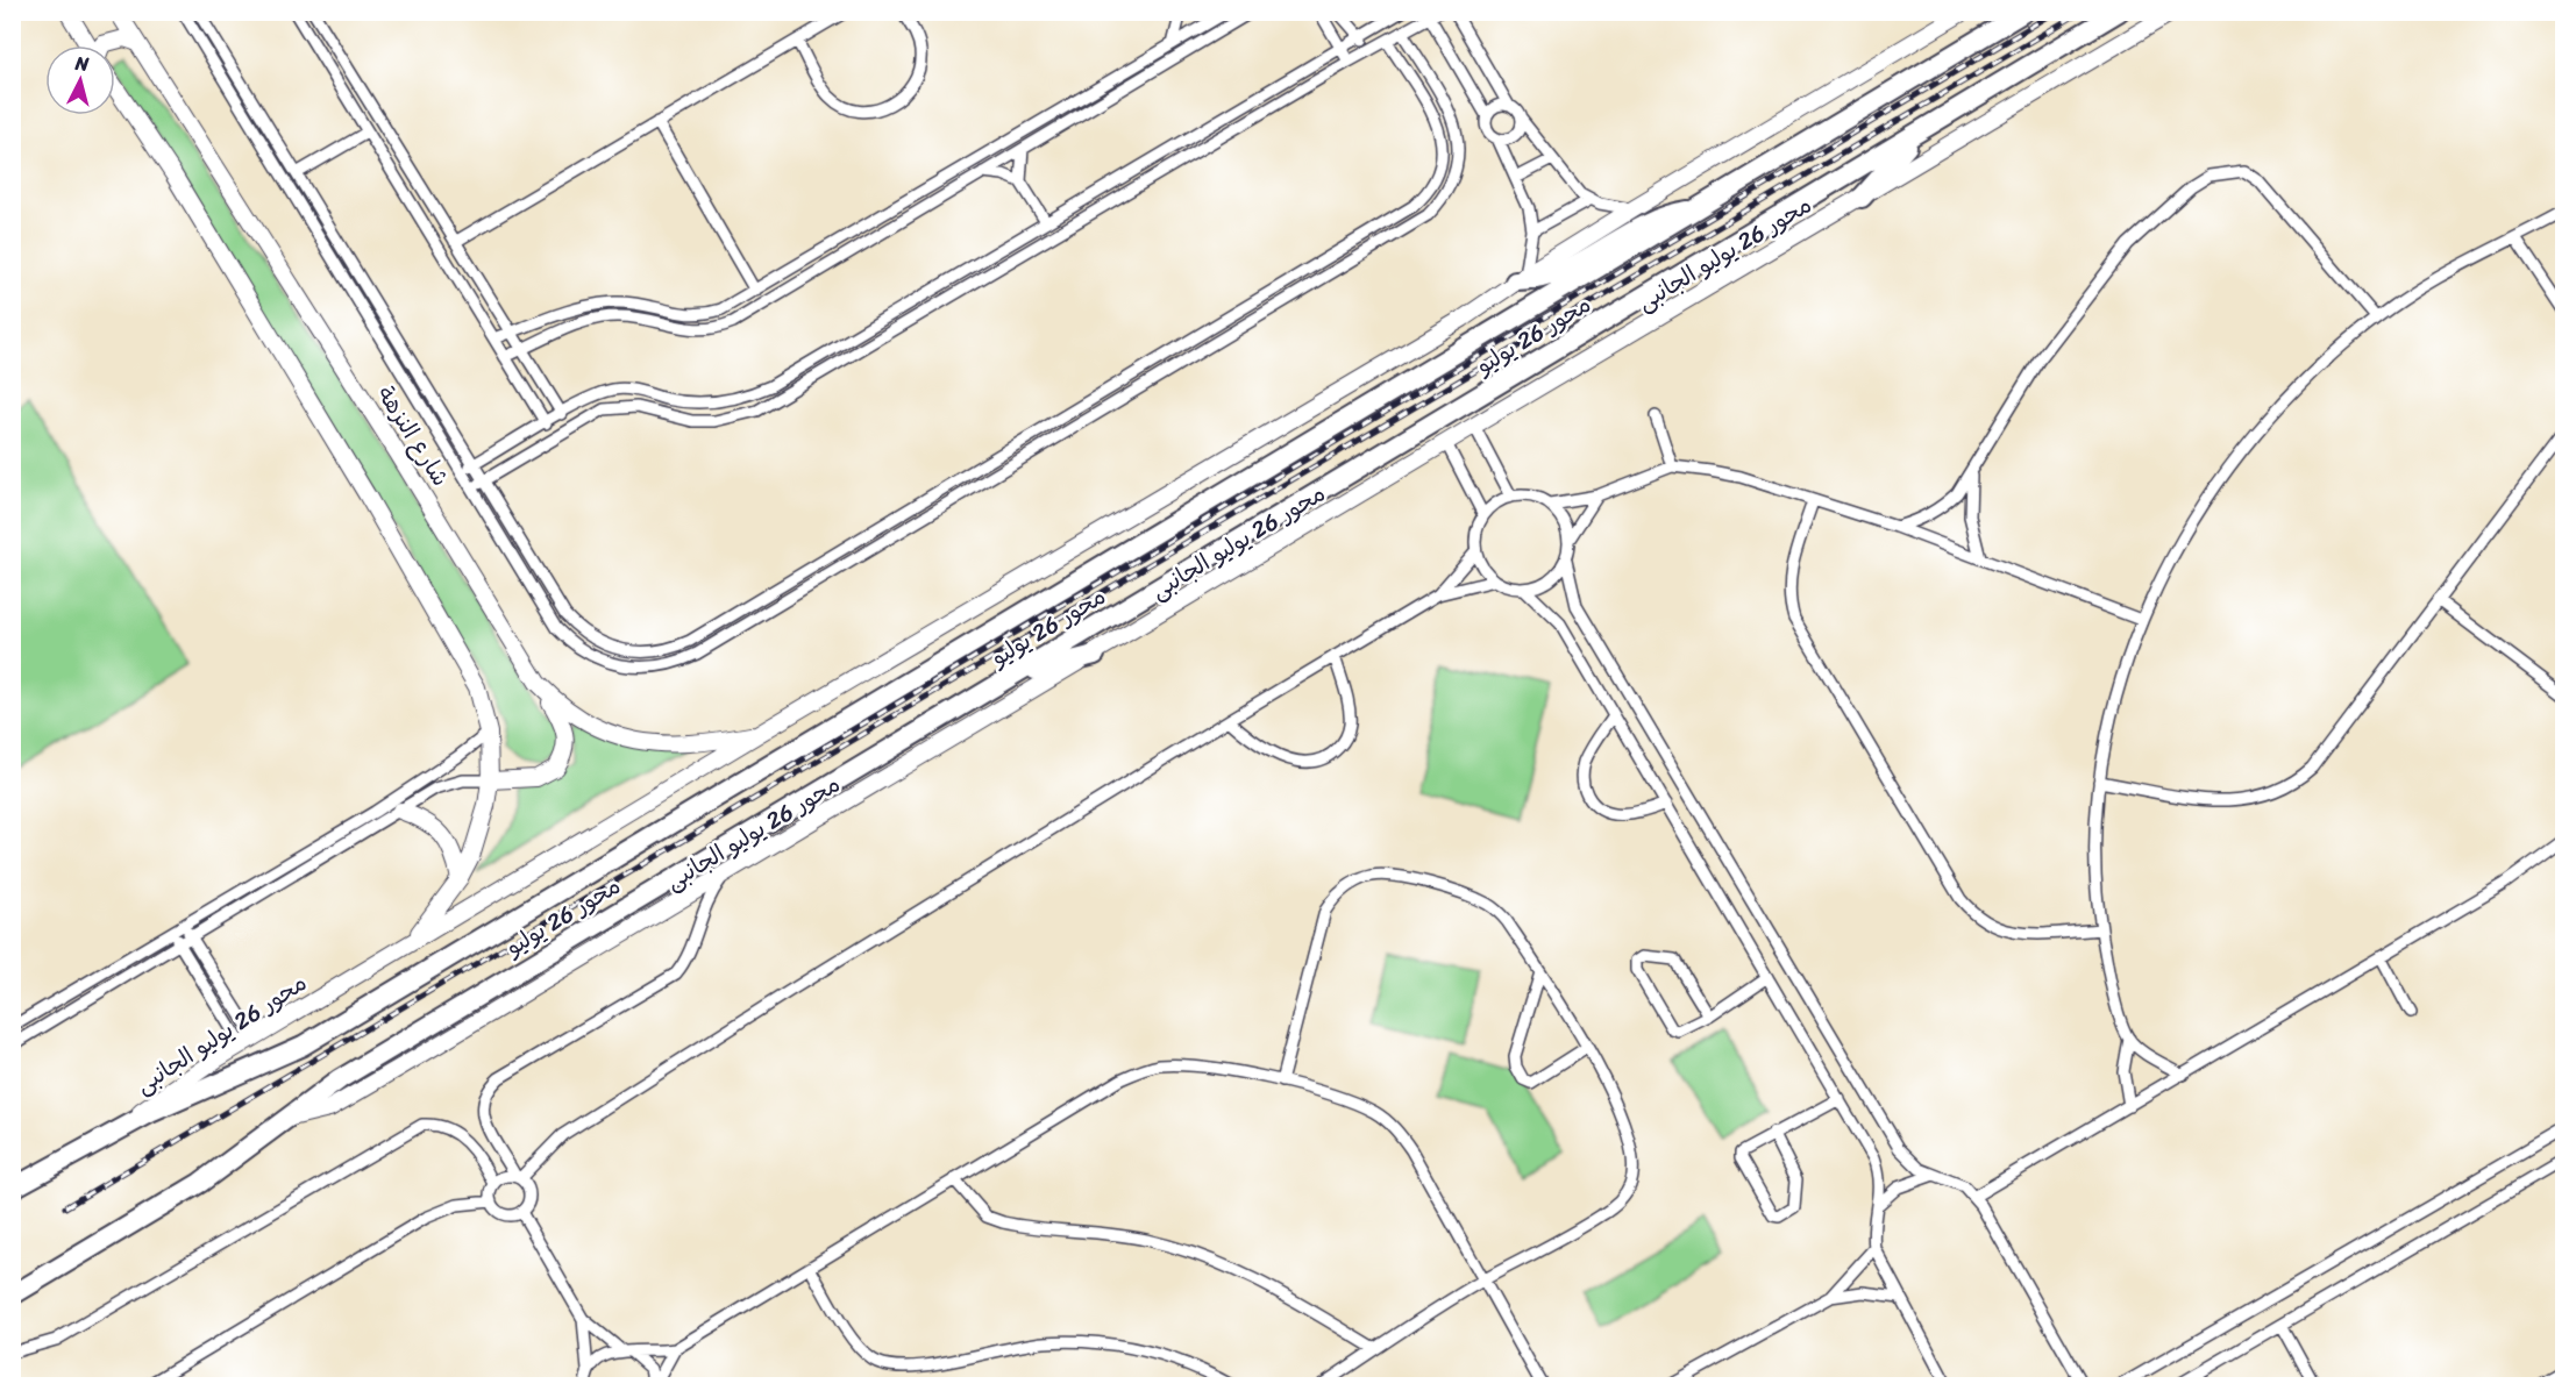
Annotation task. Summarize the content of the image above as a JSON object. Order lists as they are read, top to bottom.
{
  "streets": {
    "highway": ["محور 26 يوليو"],
    "main road": ["محور 26 يوليو الجانبى", "شارع النزهة"]
  },
  "crossings": [
    ["محور 26 يوليو الجانبى", "محور 26 يوليو"],
    ["محور 26 يوليو الجانبى", "شارع النزهة"]
  ],
  "north": "top"
}
